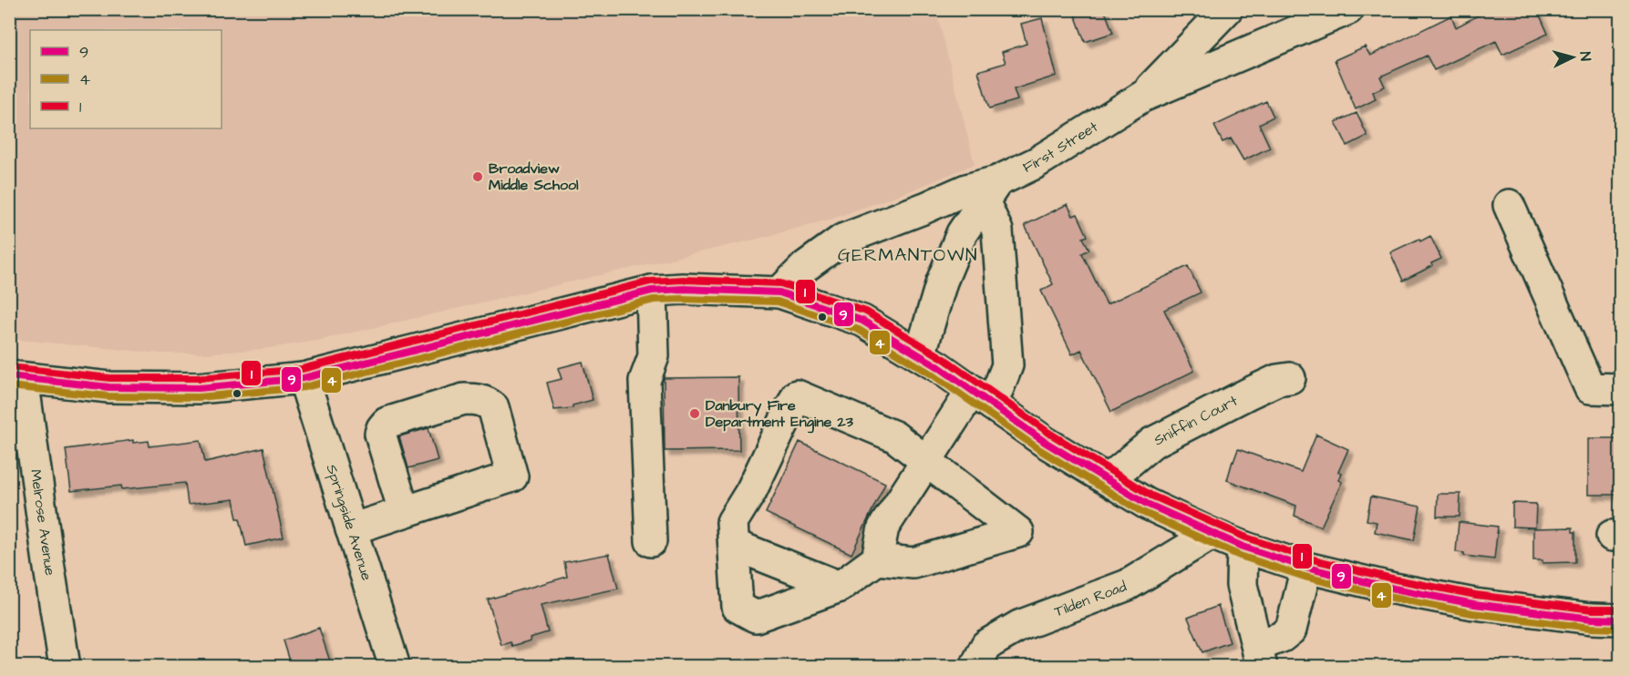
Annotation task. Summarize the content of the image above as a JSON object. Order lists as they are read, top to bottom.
{
  "streets": {
    "street": [
      "First Street",
      "Sniffin Court",
      "Springside Avenue",
      "Melrose Avenue",
      "Tilden Road"
    ]
  },
  "districts": ["GERMANTOWN"],
  "places": ["Broadview Middle School", "Danbury Fire Department Engine 23"],
  "lines": ["transit line 1", "transit line 9", "transit line 4"],
  "legend": ["9", "4", "1"],
  "north": "right"
}
